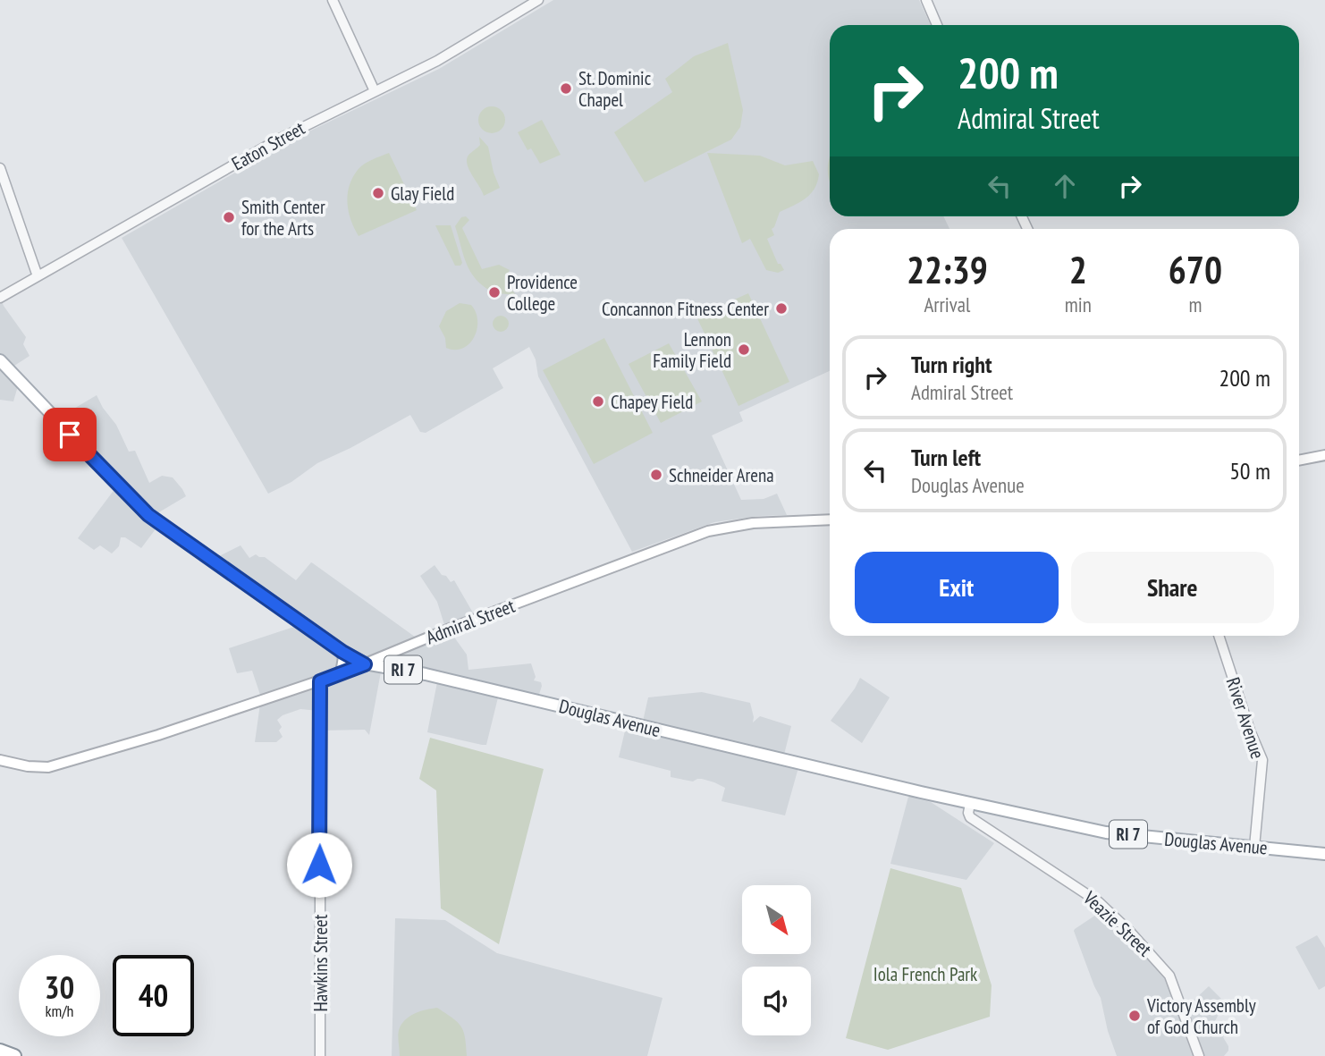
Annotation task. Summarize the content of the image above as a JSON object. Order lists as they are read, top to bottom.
{
  "streets": {
    "main road": ["Admiral Street", "RI 7", "Douglas Avenue"],
    "street": [
      "Eaton Street",
      "River Avenue",
      "Veazie Street",
      "Hawkins Street"
    ]
  },
  "crossings": [
    ["Admiral Street", "Douglas Avenue"],
    ["Admiral Street", "Hawkins Street"],
    ["Douglas Avenue", "River Avenue"],
    ["Douglas Avenue", "Veazie Street"]
  ],
  "parks": ["Iola French Park"],
  "places": [
    "St. Dominic Chapel",
    "Glay Field",
    "Smith Center for the Arts",
    "Providence College",
    "Concannon Fitness Center",
    "Lennon Family Field",
    "Chapey Field",
    "Schneider Arena",
    "Victory Assembly of God Church"
  ],
  "north": "bottom right",
  "page": {
    "turn": ["200 m", "Admiral Street"],
    "eta": [
      "22:39",
      "Arrival",
      "2",
      "min",
      "670",
      "m"
    ],
    "list": [
      {
        "name": "Turn right",
        "note": "Admiral Street",
        "value": "200 m"
      },
      {
        "name": "Turn left",
        "note": "Douglas Avenue",
        "value": "50 m"
      }
    ],
    "buttons": ["Exit", "Share"],
    "speed": "30 km/h",
    "limit": "40"
  }
}
